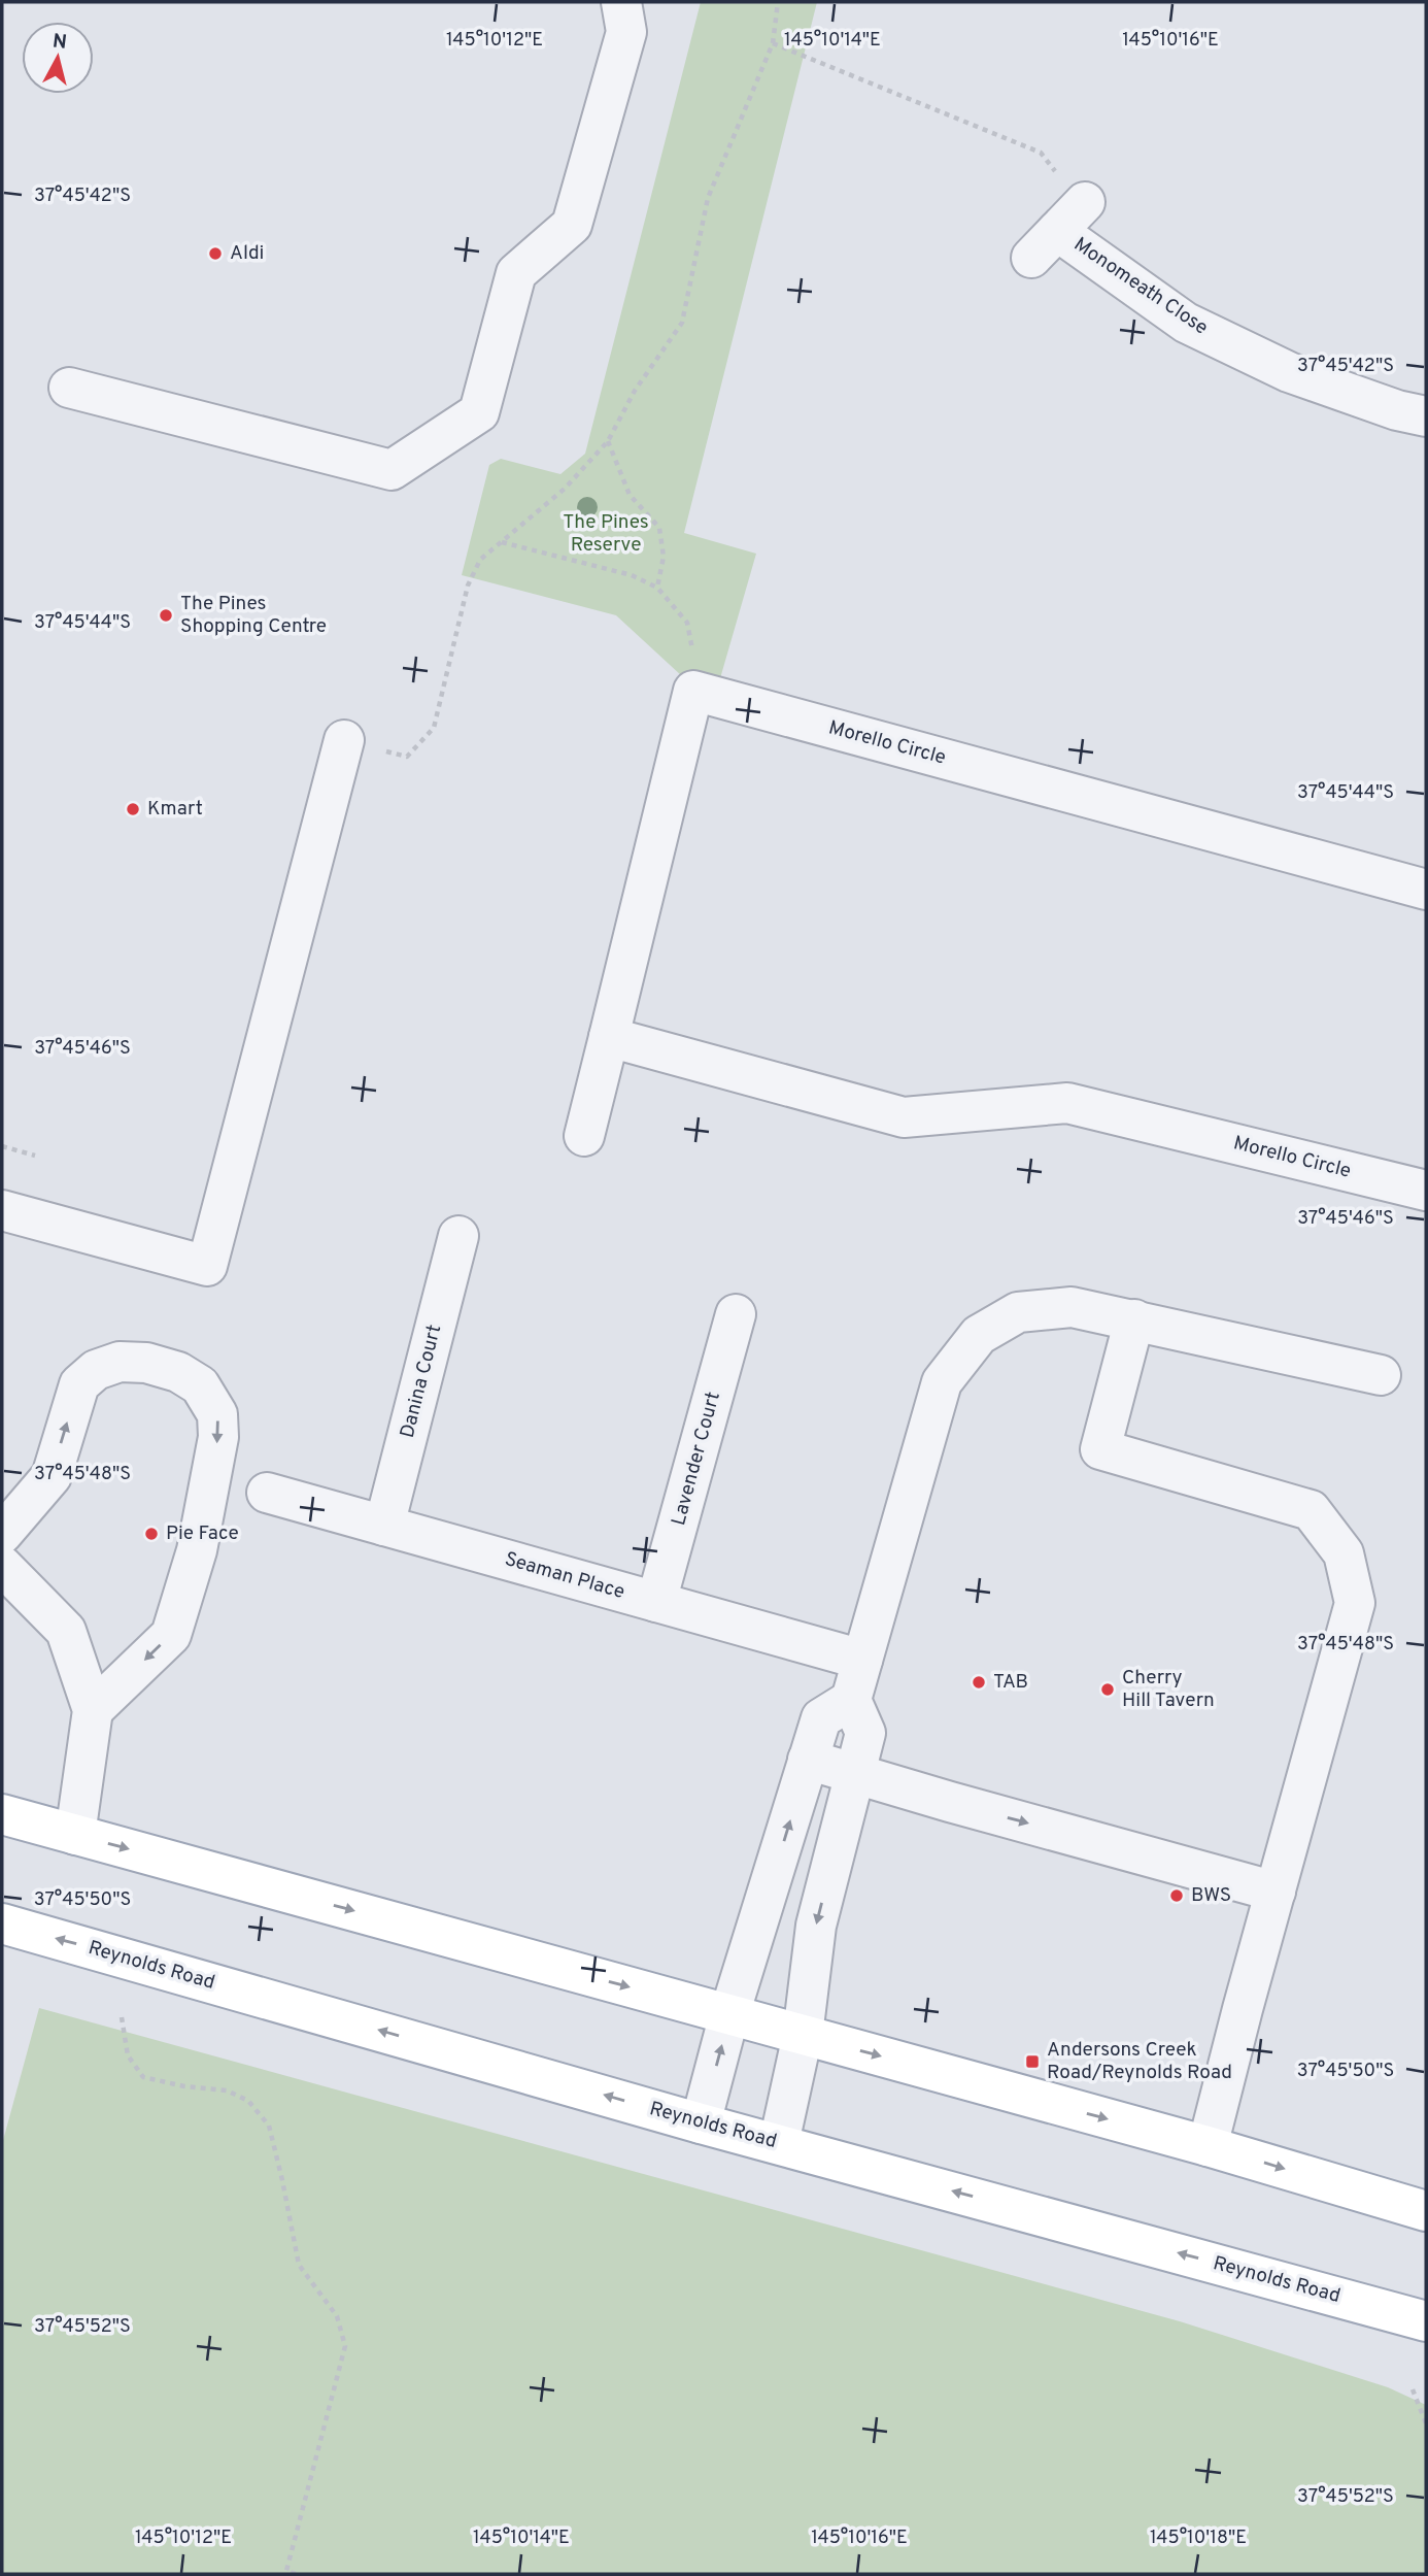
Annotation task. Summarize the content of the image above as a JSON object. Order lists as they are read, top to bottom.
{
  "streets": {
    "main road": ["Reynolds Road"],
    "street": [
      "Monomeath Close",
      "Morello Circle",
      "Danina Court",
      "Lavender Court",
      "Seaman Place"
    ]
  },
  "crossings": [
    ["Danina Court", "Seaman Place"],
    ["Lavender Court", "Seaman Place"]
  ],
  "parks": ["The Pines Reserve"],
  "places": {
    "other": [
      "Aldi",
      "The Pines Shopping Centre",
      "Kmart",
      "Pie Face",
      "TAB",
      "Cherry Hill Tavern",
      "BWS"
    ],
    "transit": ["Andersons Creek Road/Reynolds Road"]
  },
  "north": "top",
  "coordinates": [
    "145°10'12\"E",
    "145°10'14\"E",
    "145°10'16\"E",
    "37°45'42\"S",
    "37°45'44\"S",
    "37°45'46\"S",
    "37°45'48\"S",
    "37°45'50\"S",
    "37°45'52\"S",
    "145°10'18\"E"
  ]
}
